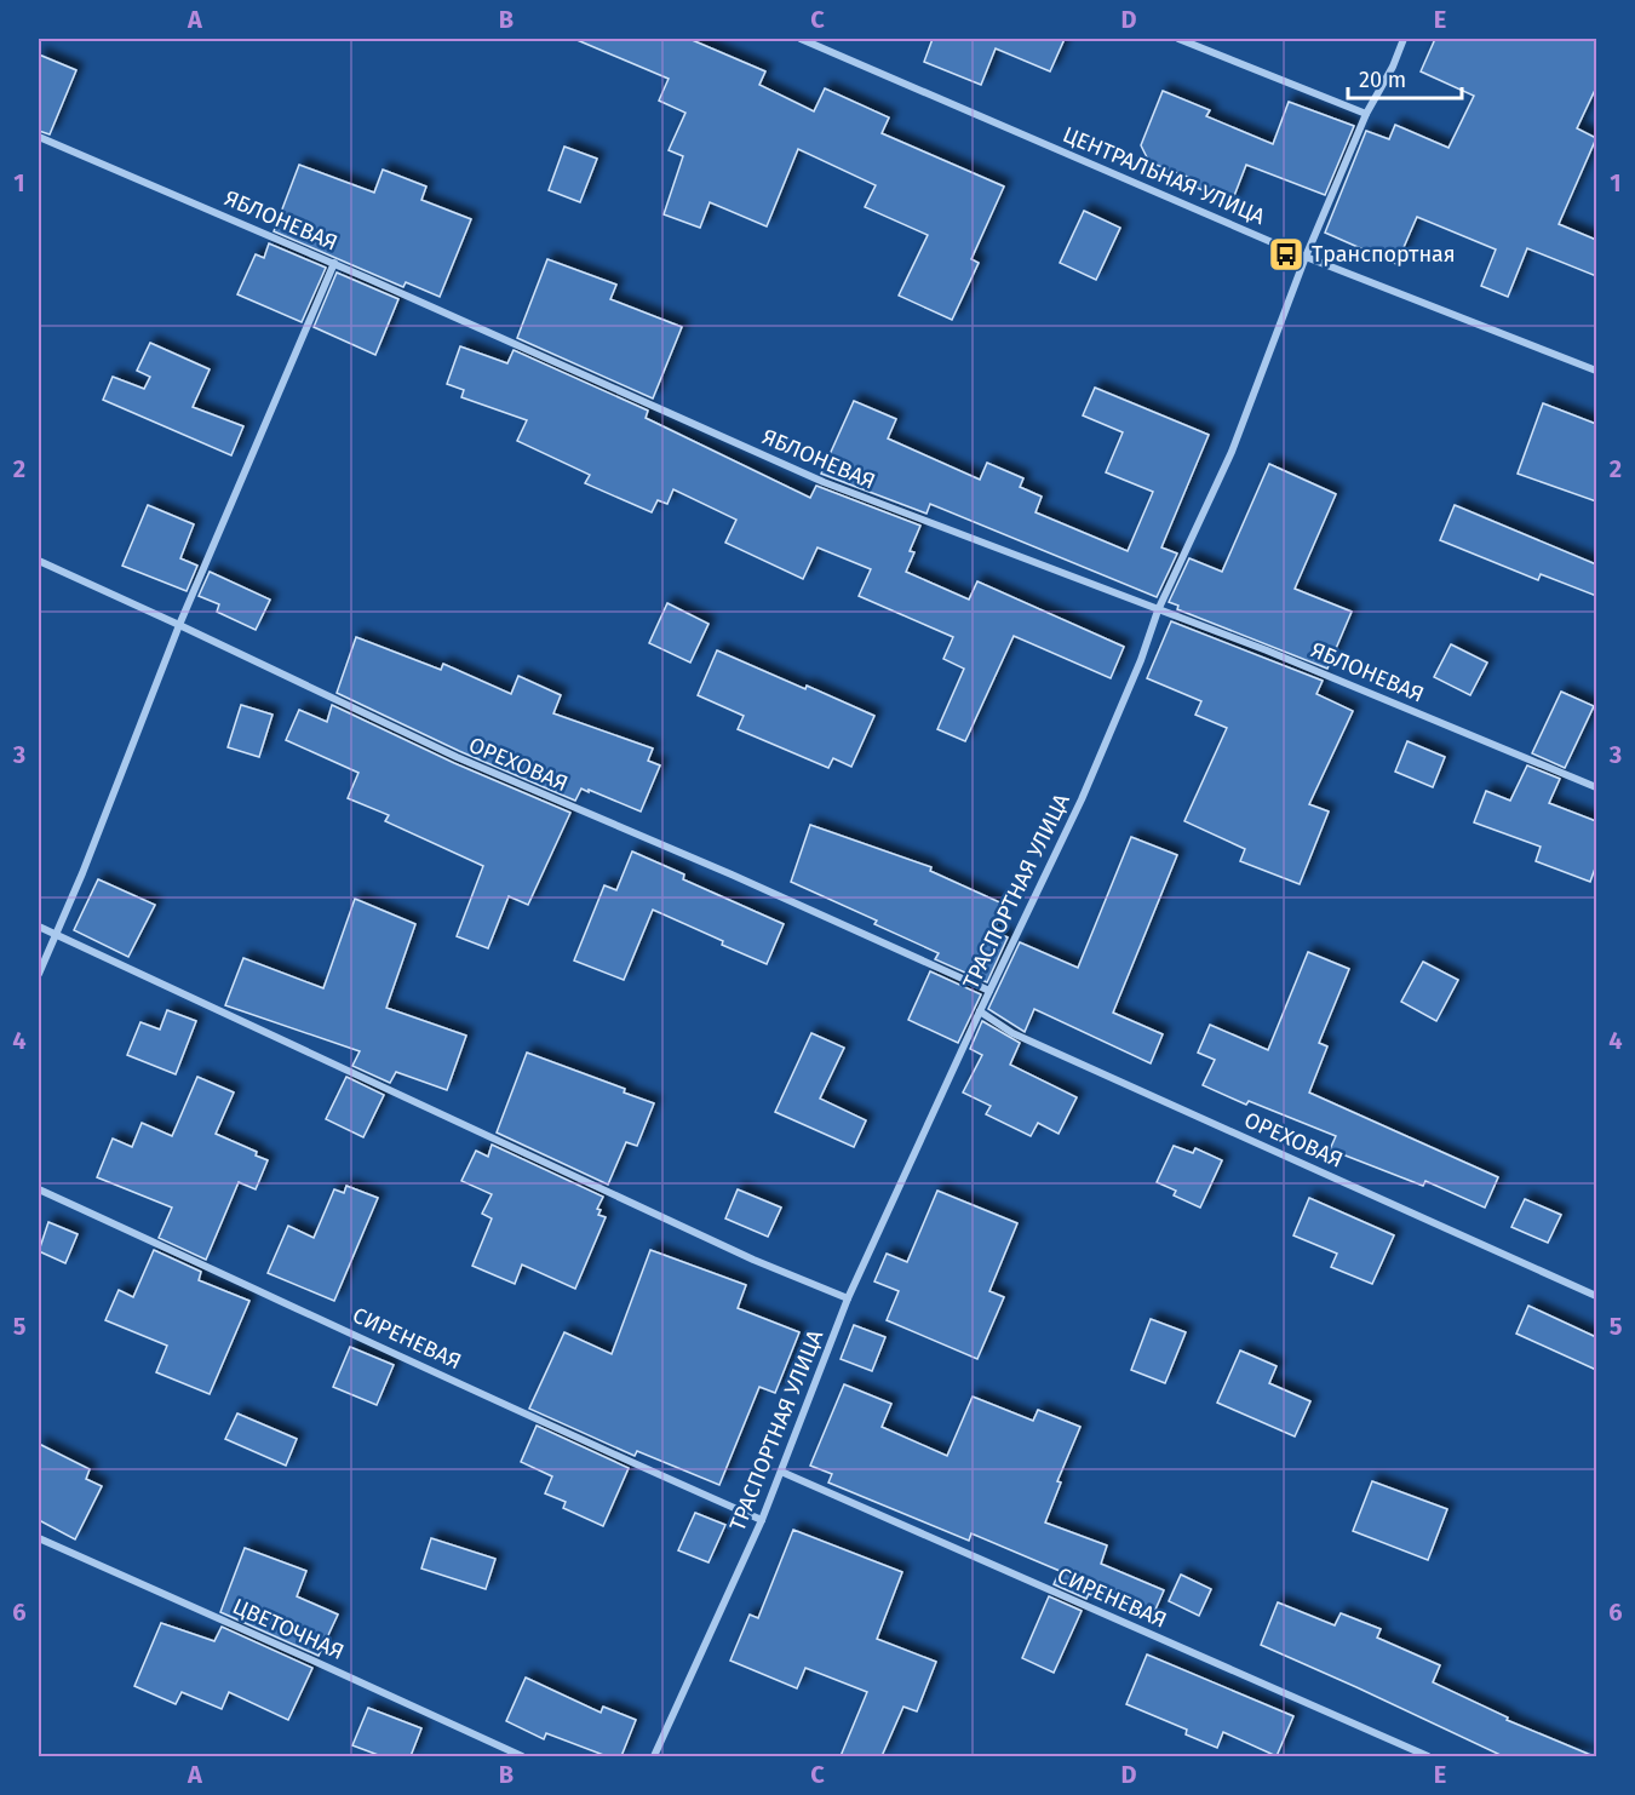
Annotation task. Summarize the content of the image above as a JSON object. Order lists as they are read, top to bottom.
{
  "streets": {
    "street": [
      "ЦЕНТРАЛЬНАЯ УЛИЦА",
      "ЯБЛОНЕВАЯ",
      "ОРЕХОВАЯ",
      "ТРАСПОРТНАЯ УЛИЦА",
      "СИРЕНЕВАЯ",
      "ЦВЕТОЧНАЯ"
    ]
  },
  "crossings": [
    ["ЦЕНТРАЛЬНАЯ УЛИЦА", "ТРАСПОРТНАЯ УЛИЦА"],
    ["ЯБЛОНЕВАЯ", "ТРАСПОРТНАЯ УЛИЦА"],
    ["ОРЕХОВАЯ", "ТРАСПОРТНАЯ УЛИЦА"],
    ["ТРАСПОРТНАЯ УЛИЦА", "СИРЕНЕВАЯ"]
  ],
  "places": {
    "bus stop": ["Транспортная"]
  },
  "scale_bar": "20 m",
  "grid": {
    "columns": [
      "A",
      "B",
      "C",
      "D",
      "E"
    ],
    "rows": [
      "1",
      "2",
      "3",
      "4",
      "5",
      "6"
    ]
  }
}
